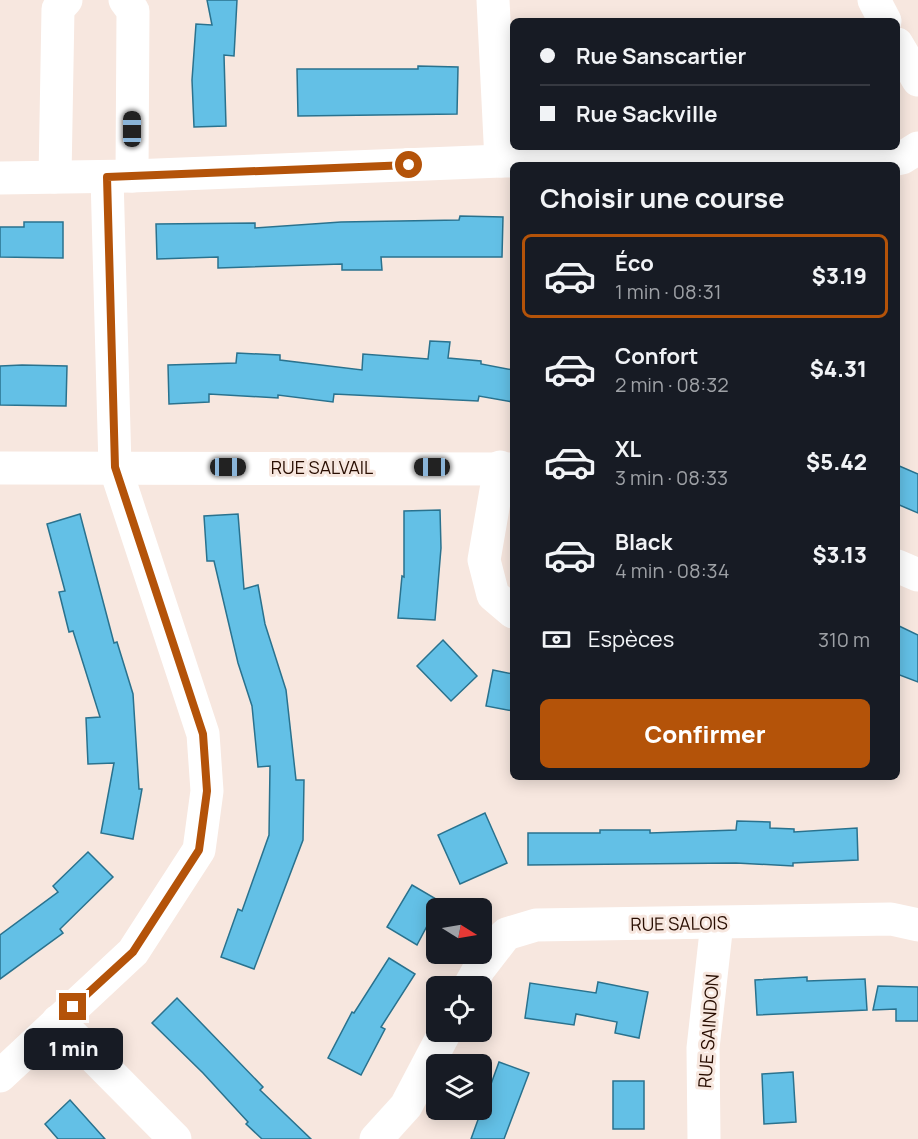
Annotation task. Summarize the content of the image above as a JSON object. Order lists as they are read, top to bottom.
{
  "streets": {
    "street": ["RUE SALVAIL", "RUE SALOIS", "RUE SAINDON"]
  },
  "crossings": [
    ["RUE SALOIS", "RUE SAINDON"]
  ],
  "north": "right",
  "page": {
    "banner": ["Rue Sanscartier", "Rue Sackville"],
    "heading": "Choisir une course",
    "list": [
      {
        "name": "Éco",
        "note": "1 min · 08:31",
        "value": "$3.19"
      },
      {
        "name": "Confort",
        "note": "2 min · 08:32",
        "value": "$4.31"
      },
      {
        "name": "XL",
        "note": "3 min · 08:33",
        "value": "$5.42"
      },
      {
        "name": "Black",
        "note": "4 min · 08:34",
        "value": "$3.13"
      }
    ],
    "pay": ["Espèces", "310 m"],
    "buttons": "Confirmer",
    "bubble": "1 min"
  }
}
